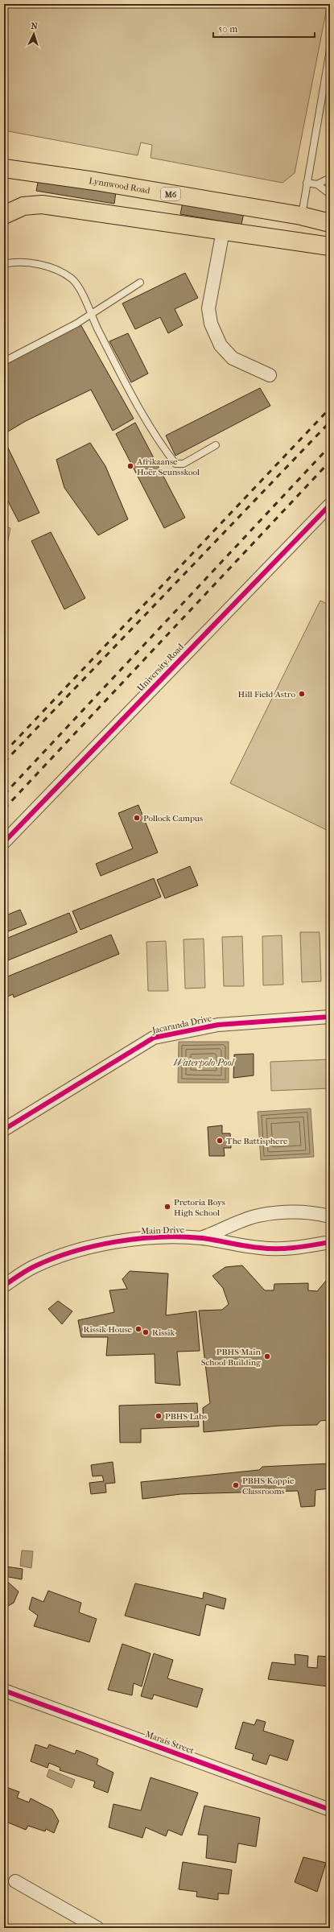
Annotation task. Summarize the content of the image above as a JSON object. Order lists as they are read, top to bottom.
{
  "streets": {
    "main road": ["Lynnwood Road", "M6"],
    "street": [
      "University Road",
      "Jacaranda Drive",
      "Main Drive",
      "Marais Street"
    ]
  },
  "water": ["Waterpolo Pool"],
  "places": [
    "Afrikaanse Hoër Seunsskool",
    "Hill Field Astro",
    "Pollock Campus",
    "The Battisphere",
    "Pretoria Boys High School",
    "Rissik House",
    "Rissik",
    "PBHS Main School Building",
    "PBHS Labs",
    "PBHS Koppie Classrooms"
  ],
  "scale_bar": "50 m",
  "north": "top"
}
